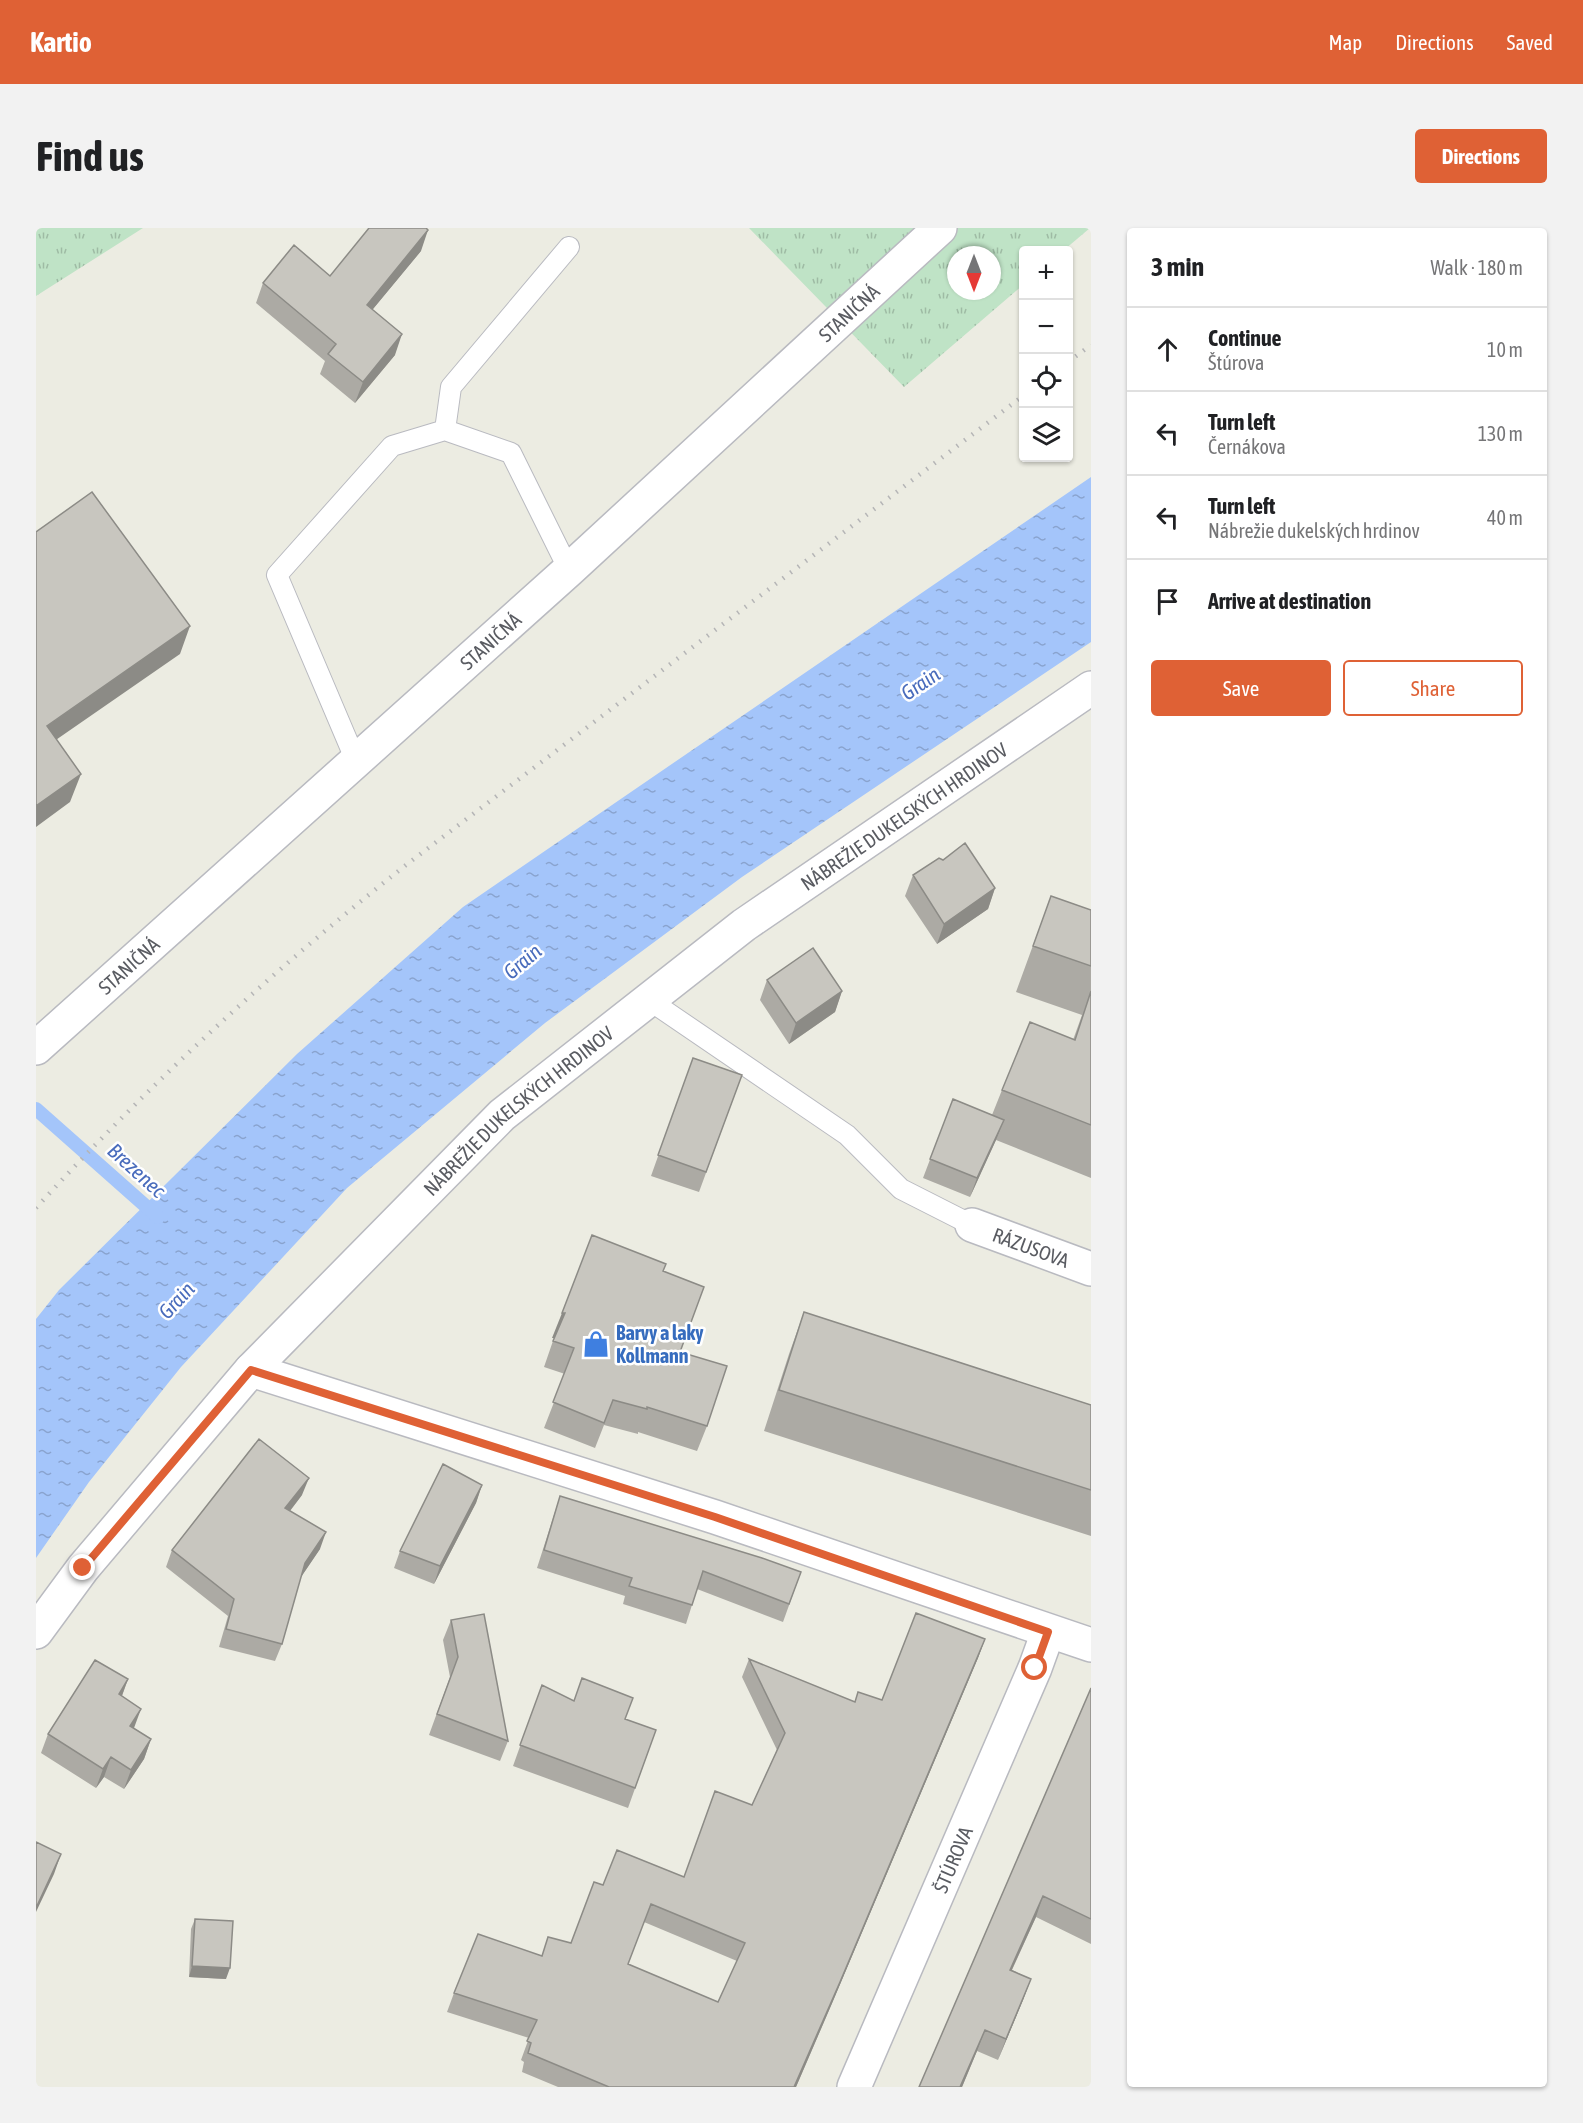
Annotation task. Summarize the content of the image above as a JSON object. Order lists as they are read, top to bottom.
{
  "streets": {
    "street": [
      "STANIČNÁ",
      "NÁBREŽIE DUKELSKÝCH HRDINOV",
      "RÁZUSOVA",
      "ŠTÚROVA"
    ]
  },
  "water": ["Grain", "Brezenec"],
  "places": {
    "shop": ["Barvy a laky Kollmann"]
  },
  "north": "bottom",
  "page": {
    "header": "Kartio",
    "nav": ["Map", "Directions", "Saved"],
    "buttons": [
      "Directions",
      ["Save", "Share"]
    ],
    "title": "Find us",
    "heading": ["3 min", "Walk · 180 m"],
    "map_buttons": ["+", "−"],
    "list": [
      ["Continue", "Štúrova", "10 m"],
      ["Turn left", "Černákova", "130 m"],
      ["Turn left", "Nábrežie dukelských hrdinov", "40 m"],
      "Arrive at destination"
    ]
  }
}
